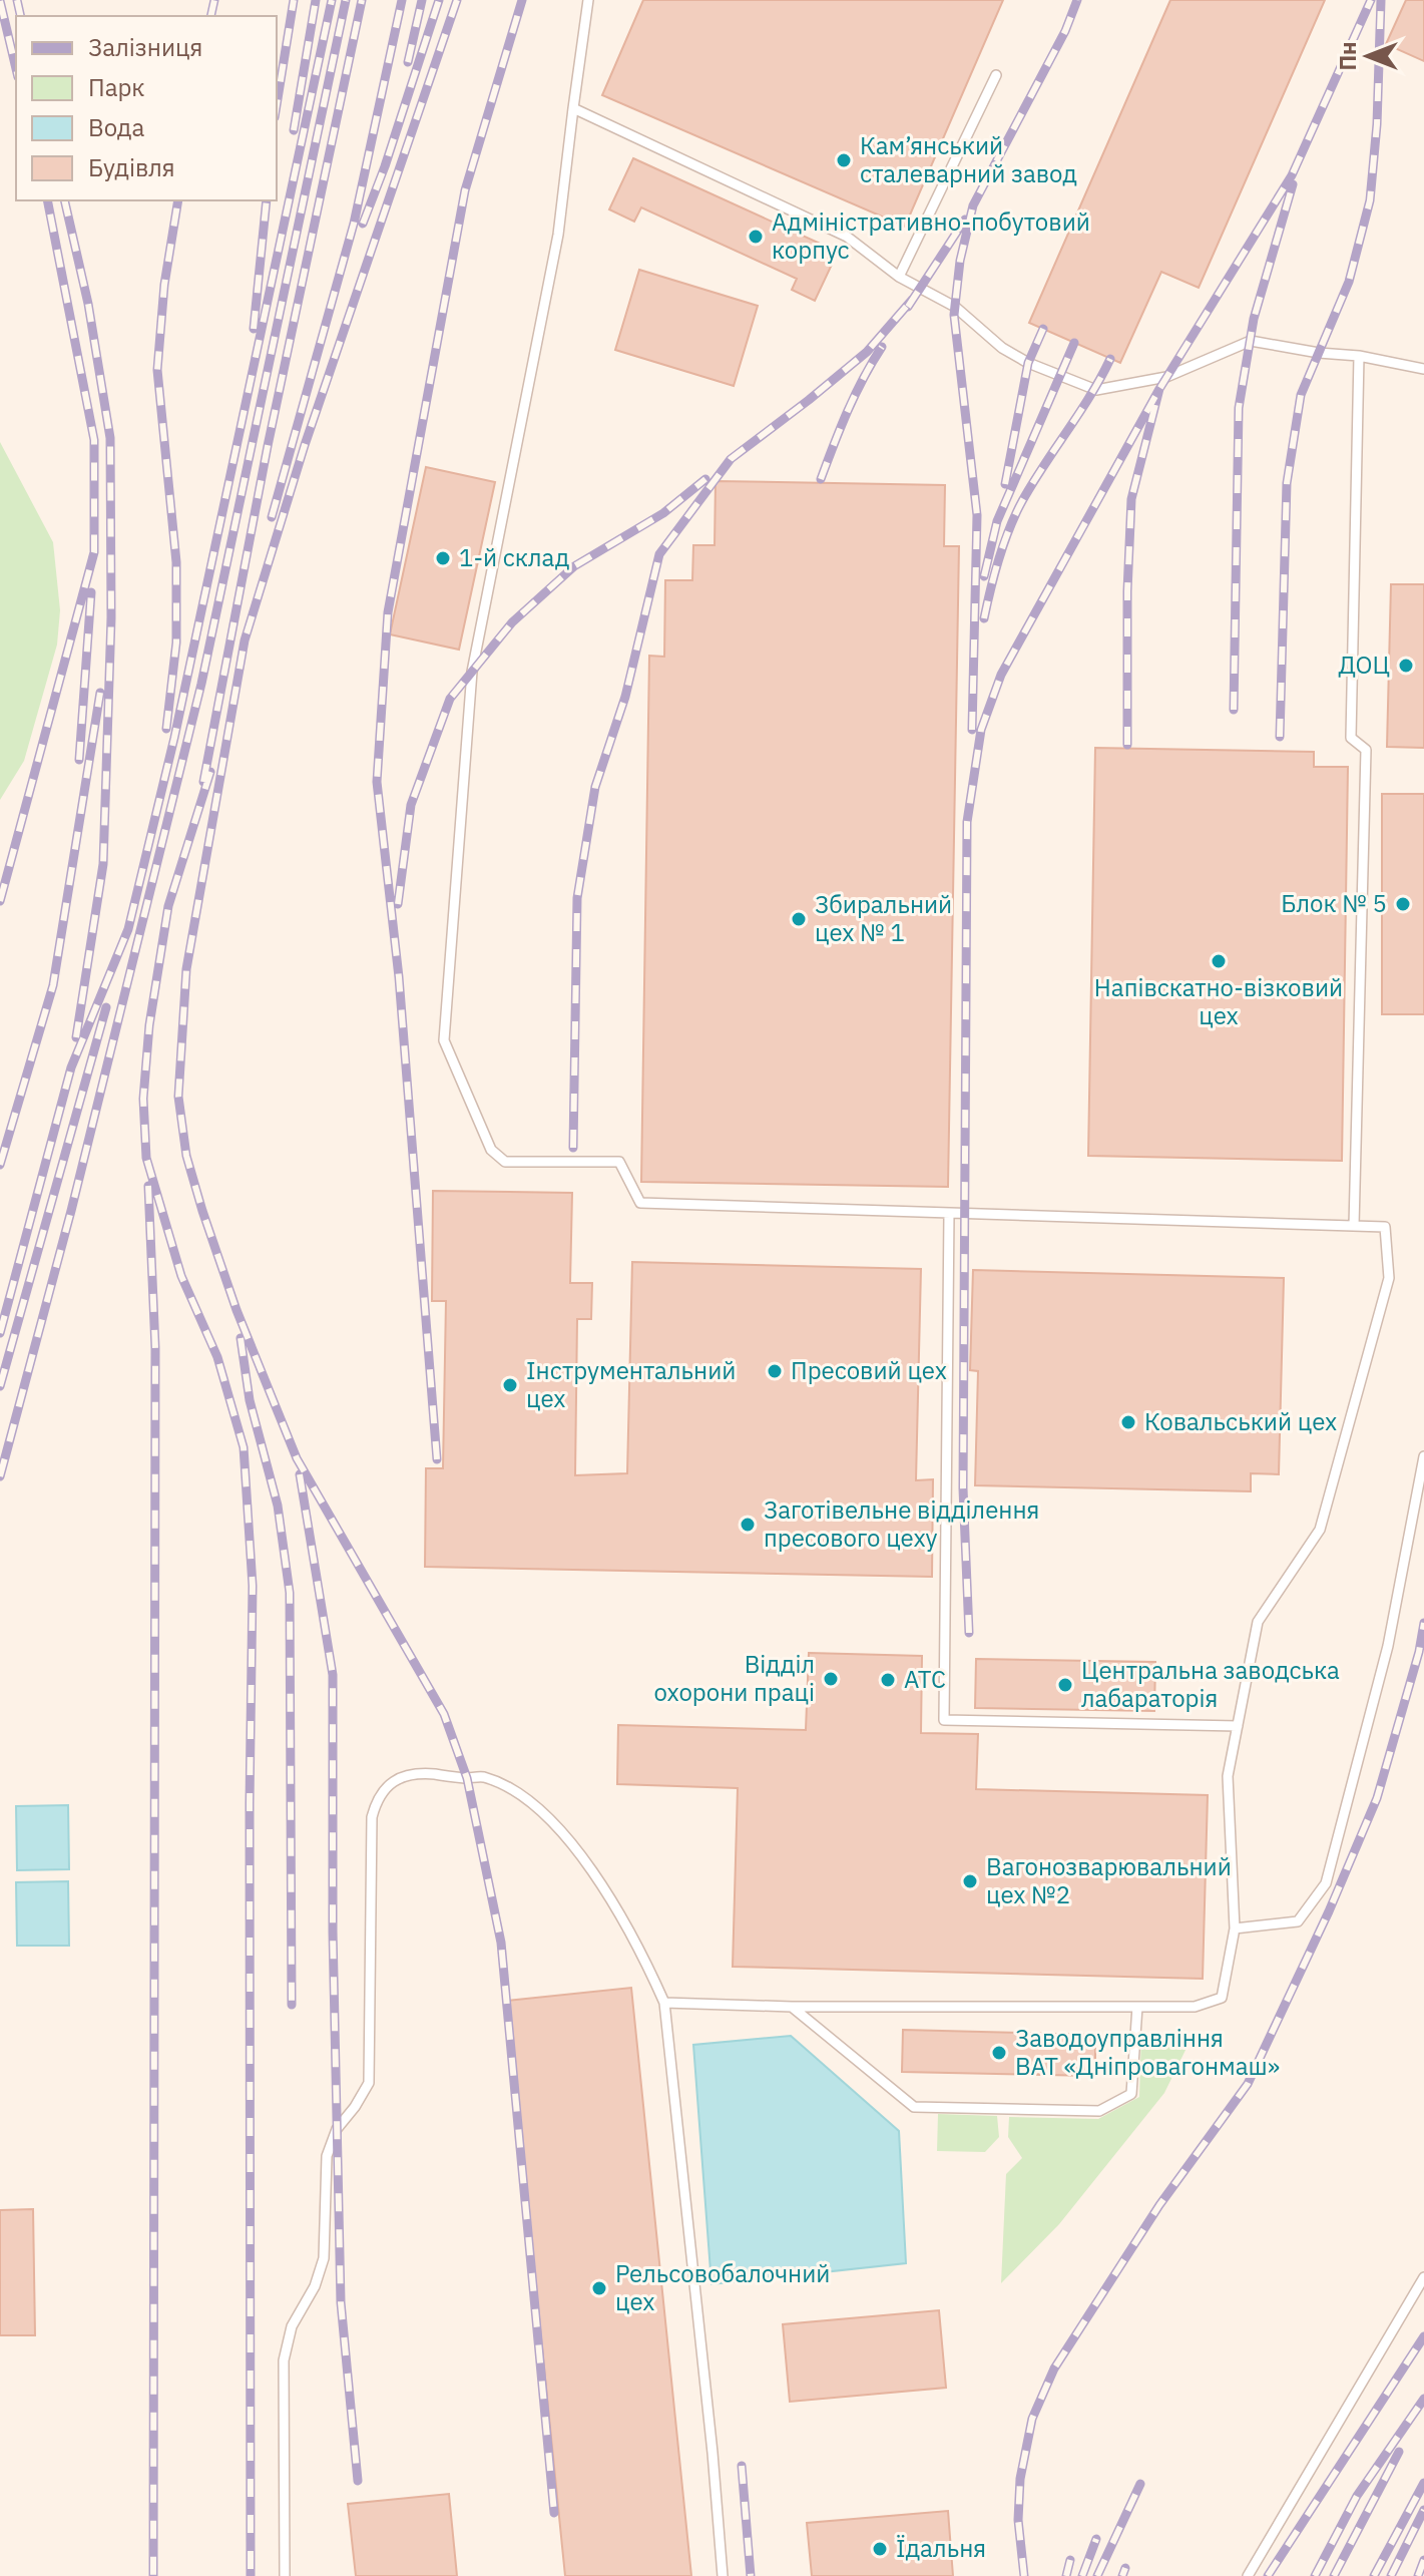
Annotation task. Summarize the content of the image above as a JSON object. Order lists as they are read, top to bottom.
{
  "places": [
    "Кам’янський сталеварний завод",
    "Адміністративно-побутовий корпус",
    "1-й склад",
    "ДОЦ",
    "Блок № 5",
    "Збиральний цех № 1",
    "Напівскатно-візковий цех",
    "Пресовий цех",
    "Інструментальний цех",
    "Ковальський цех",
    "Заготівельне відділення пресового цеху",
    "Відділ охорони праці",
    "АТС",
    "Центральна заводська лабараторія",
    "Вагонозварювальний цех №2",
    "Заводоуправління ВАТ «Дніпровагонмаш»",
    "Рельсовобалочний цех",
    "Їдальня"
  ],
  "legend": [
    "Залізниця",
    "Парк",
    "Вода",
    "Будівля"
  ],
  "north": "left"
}
